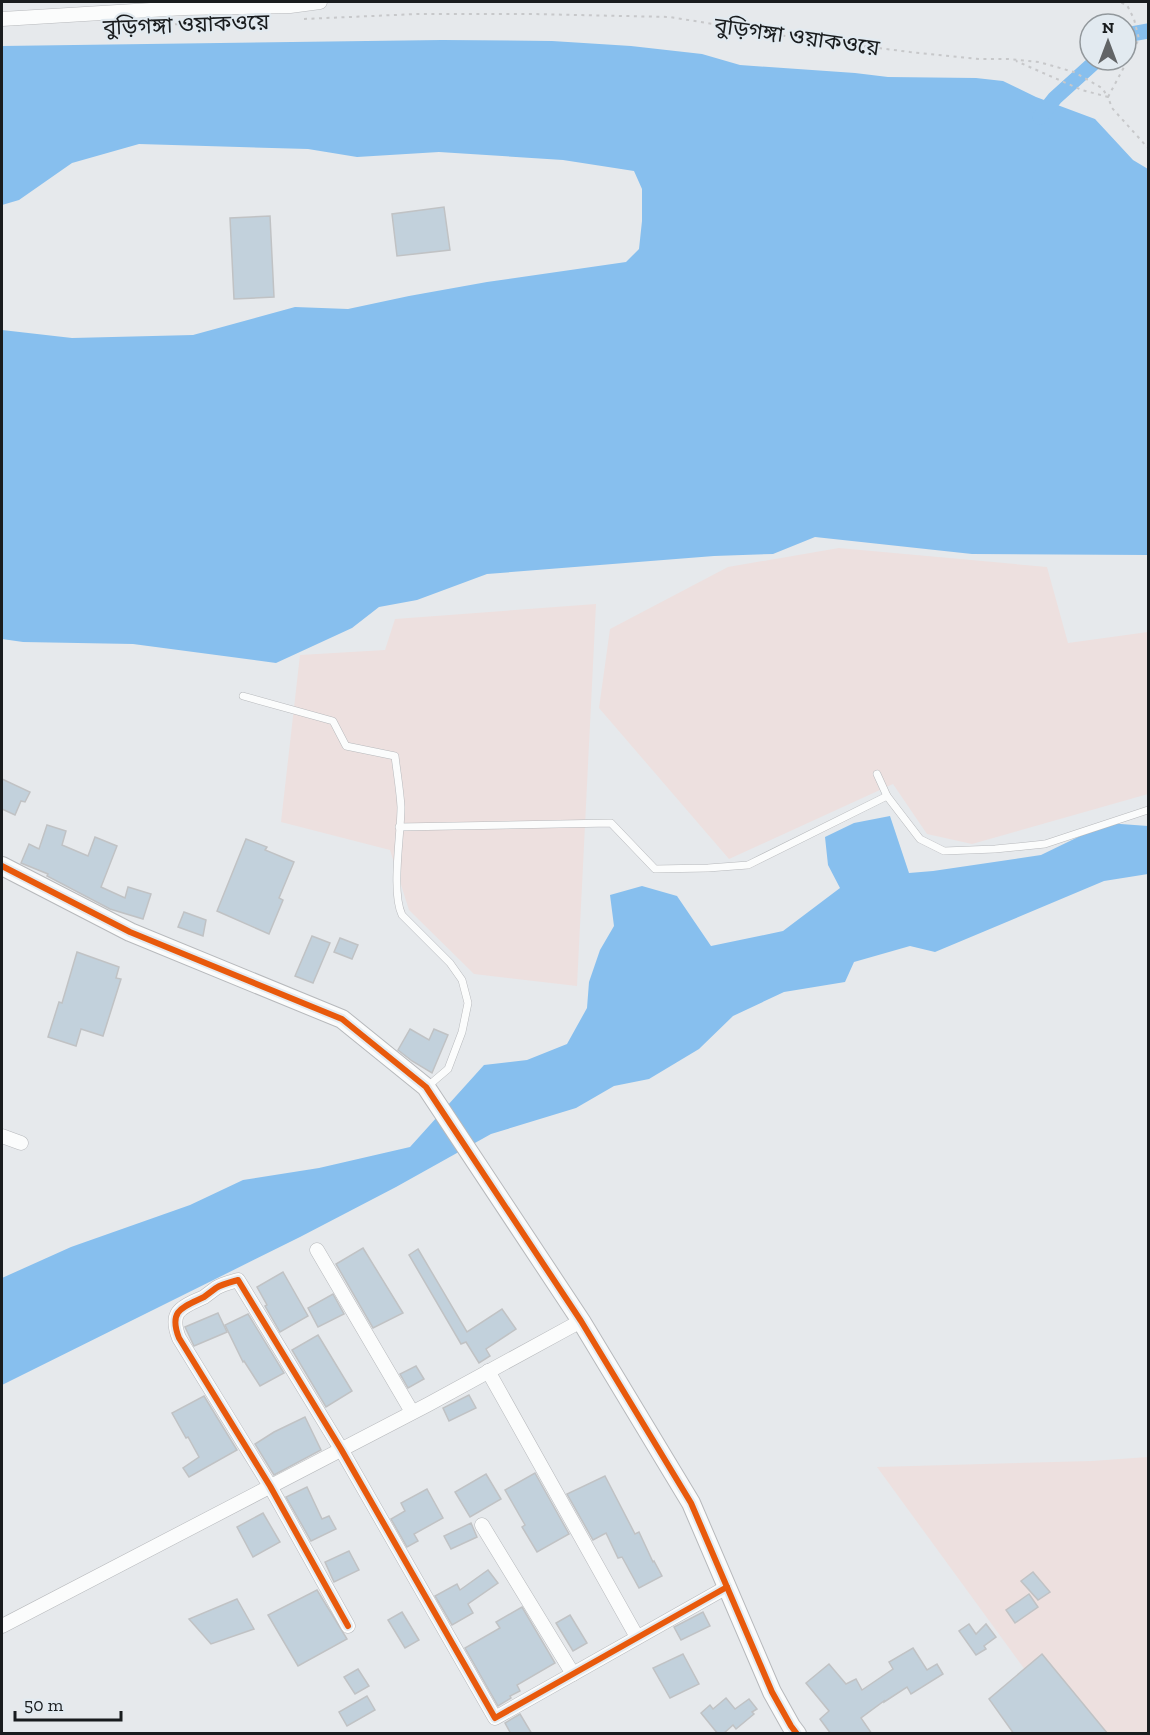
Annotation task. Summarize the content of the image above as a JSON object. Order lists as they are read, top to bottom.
{
  "streets": {
    "path": ["বুড়িগঙ্গা ওয়াকওয়ে"]
  },
  "scale_bar": "50 m",
  "north": "top"
}
